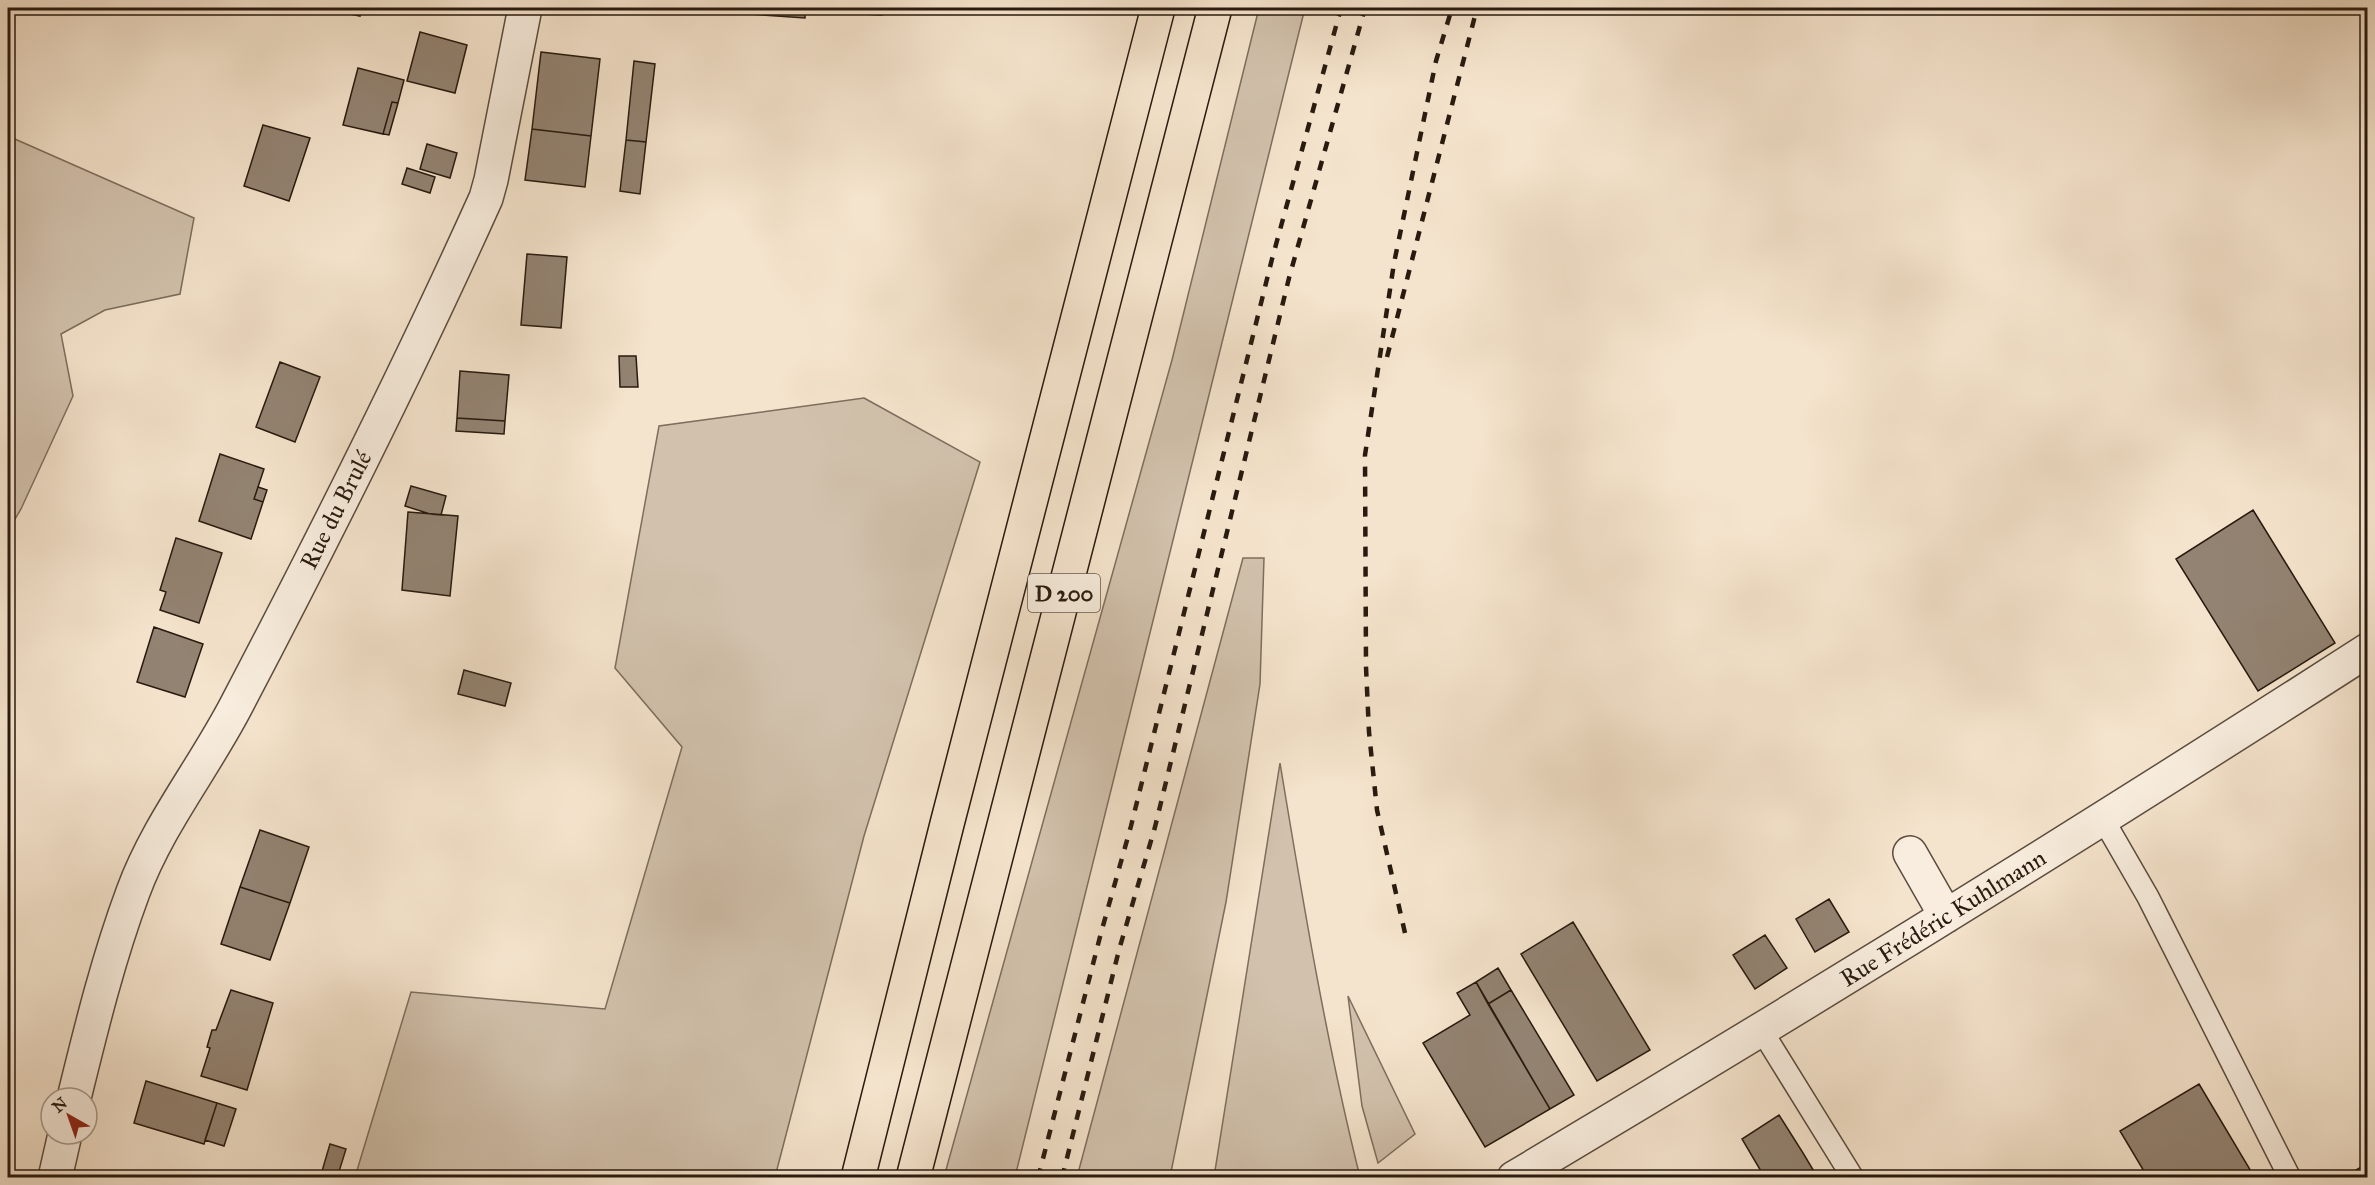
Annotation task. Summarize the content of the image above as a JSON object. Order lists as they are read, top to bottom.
{
  "streets": {
    "highway": ["D 200"],
    "street": ["Rue du Brulé", "Rue Frédéric Kuhlmann"]
  },
  "north": "top left"
}
